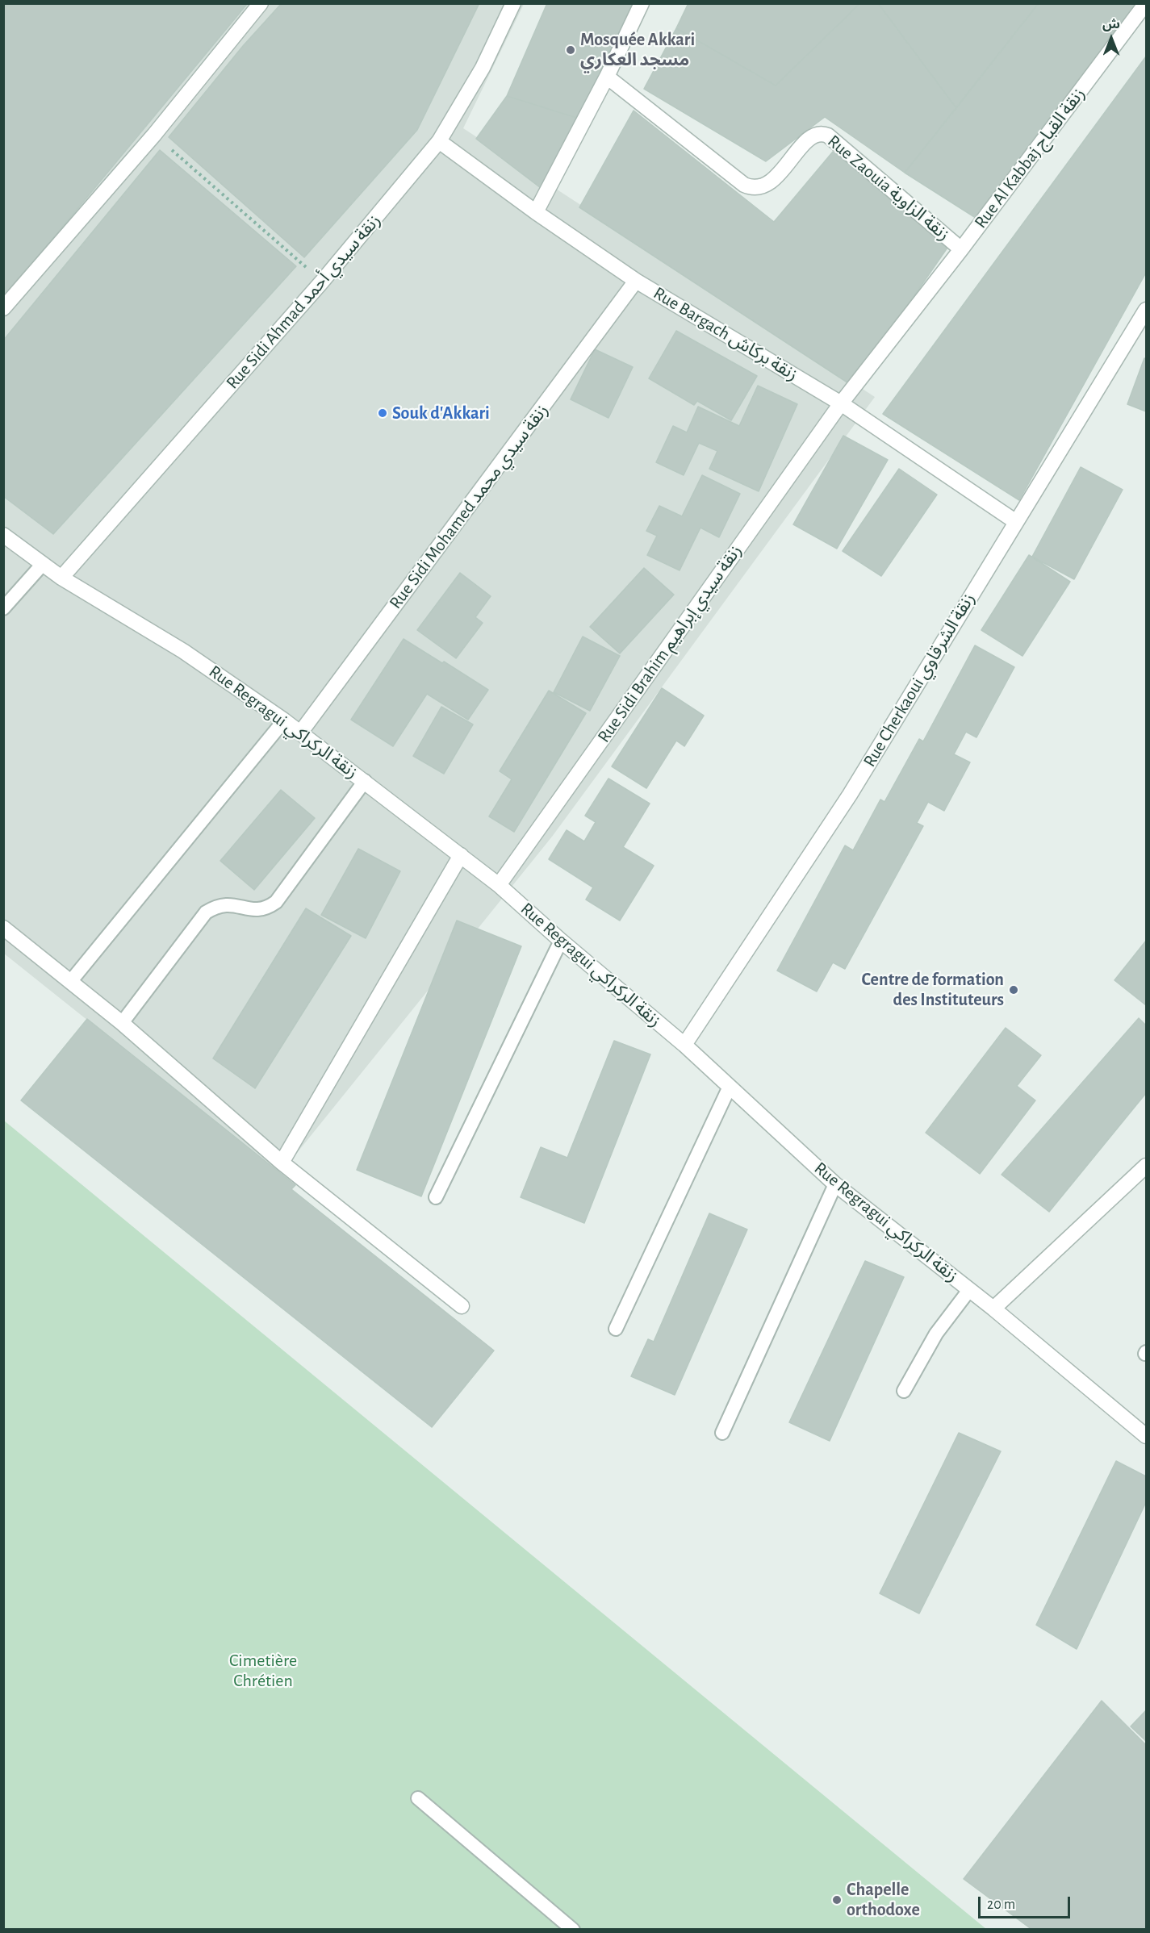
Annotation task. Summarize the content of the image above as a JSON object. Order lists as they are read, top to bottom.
{
  "streets": {
    "street": [
      "Rue Al Kabbaj زنقة القباج",
      "Rue Zaouia زنقة الزاوية",
      "Rue Sidi Ahmad زنقة سيدي أحمد",
      "Rue Bargach زنقة بركاش",
      "Rue Sidi Mohamed زنقة سيدي محمد",
      "Rue Sidi Brahim زنقة سيدي إبراهيم",
      "Rue Cherkaoui زنقة الشرقاوي",
      "Rue Regragui زنقة الركراكي"
    ]
  },
  "crossings": [
    ["Rue Al Kabbaj زنقة القباج", "Rue Zaouia زنقة الزاوية"],
    ["Rue Al Kabbaj زنقة القباج", "Rue Bargach زنقة بركاش"],
    ["Rue Al Kabbaj زنقة القباج", "Rue Sidi Brahim زنقة سيدي إبراهيم"],
    ["Rue Sidi Ahmad زنقة سيدي أحمد", "Rue Bargach زنقة بركاش"],
    ["Rue Sidi Ahmad زنقة سيدي أحمد", "Rue Regragui زنقة الركراكي"],
    ["Rue Bargach زنقة بركاش", "Rue Sidi Mohamed زنقة سيدي محمد"],
    ["Rue Bargach زنقة بركاش", "Rue Sidi Brahim زنقة سيدي إبراهيم"],
    ["Rue Bargach زنقة بركاش", "Rue Cherkaoui زنقة الشرقاوي"],
    ["Rue Sidi Mohamed زنقة سيدي محمد", "Rue Regragui زنقة الركراكي"],
    ["Rue Sidi Brahim زنقة سيدي إبراهيم", "Rue Regragui زنقة الركراكي"],
    ["Rue Cherkaoui زنقة الشرقاوي", "Rue Regragui زنقة الركراكي"]
  ],
  "parks": ["Cimetière Chrétien"],
  "places": [
    "Mosquée Akkari مسجد العكاري",
    "Souk d'Akkari",
    "Centre de formation des Instituteurs",
    "Chapelle orthodoxe"
  ],
  "scale_bar": "20 m",
  "north": "top"
}
